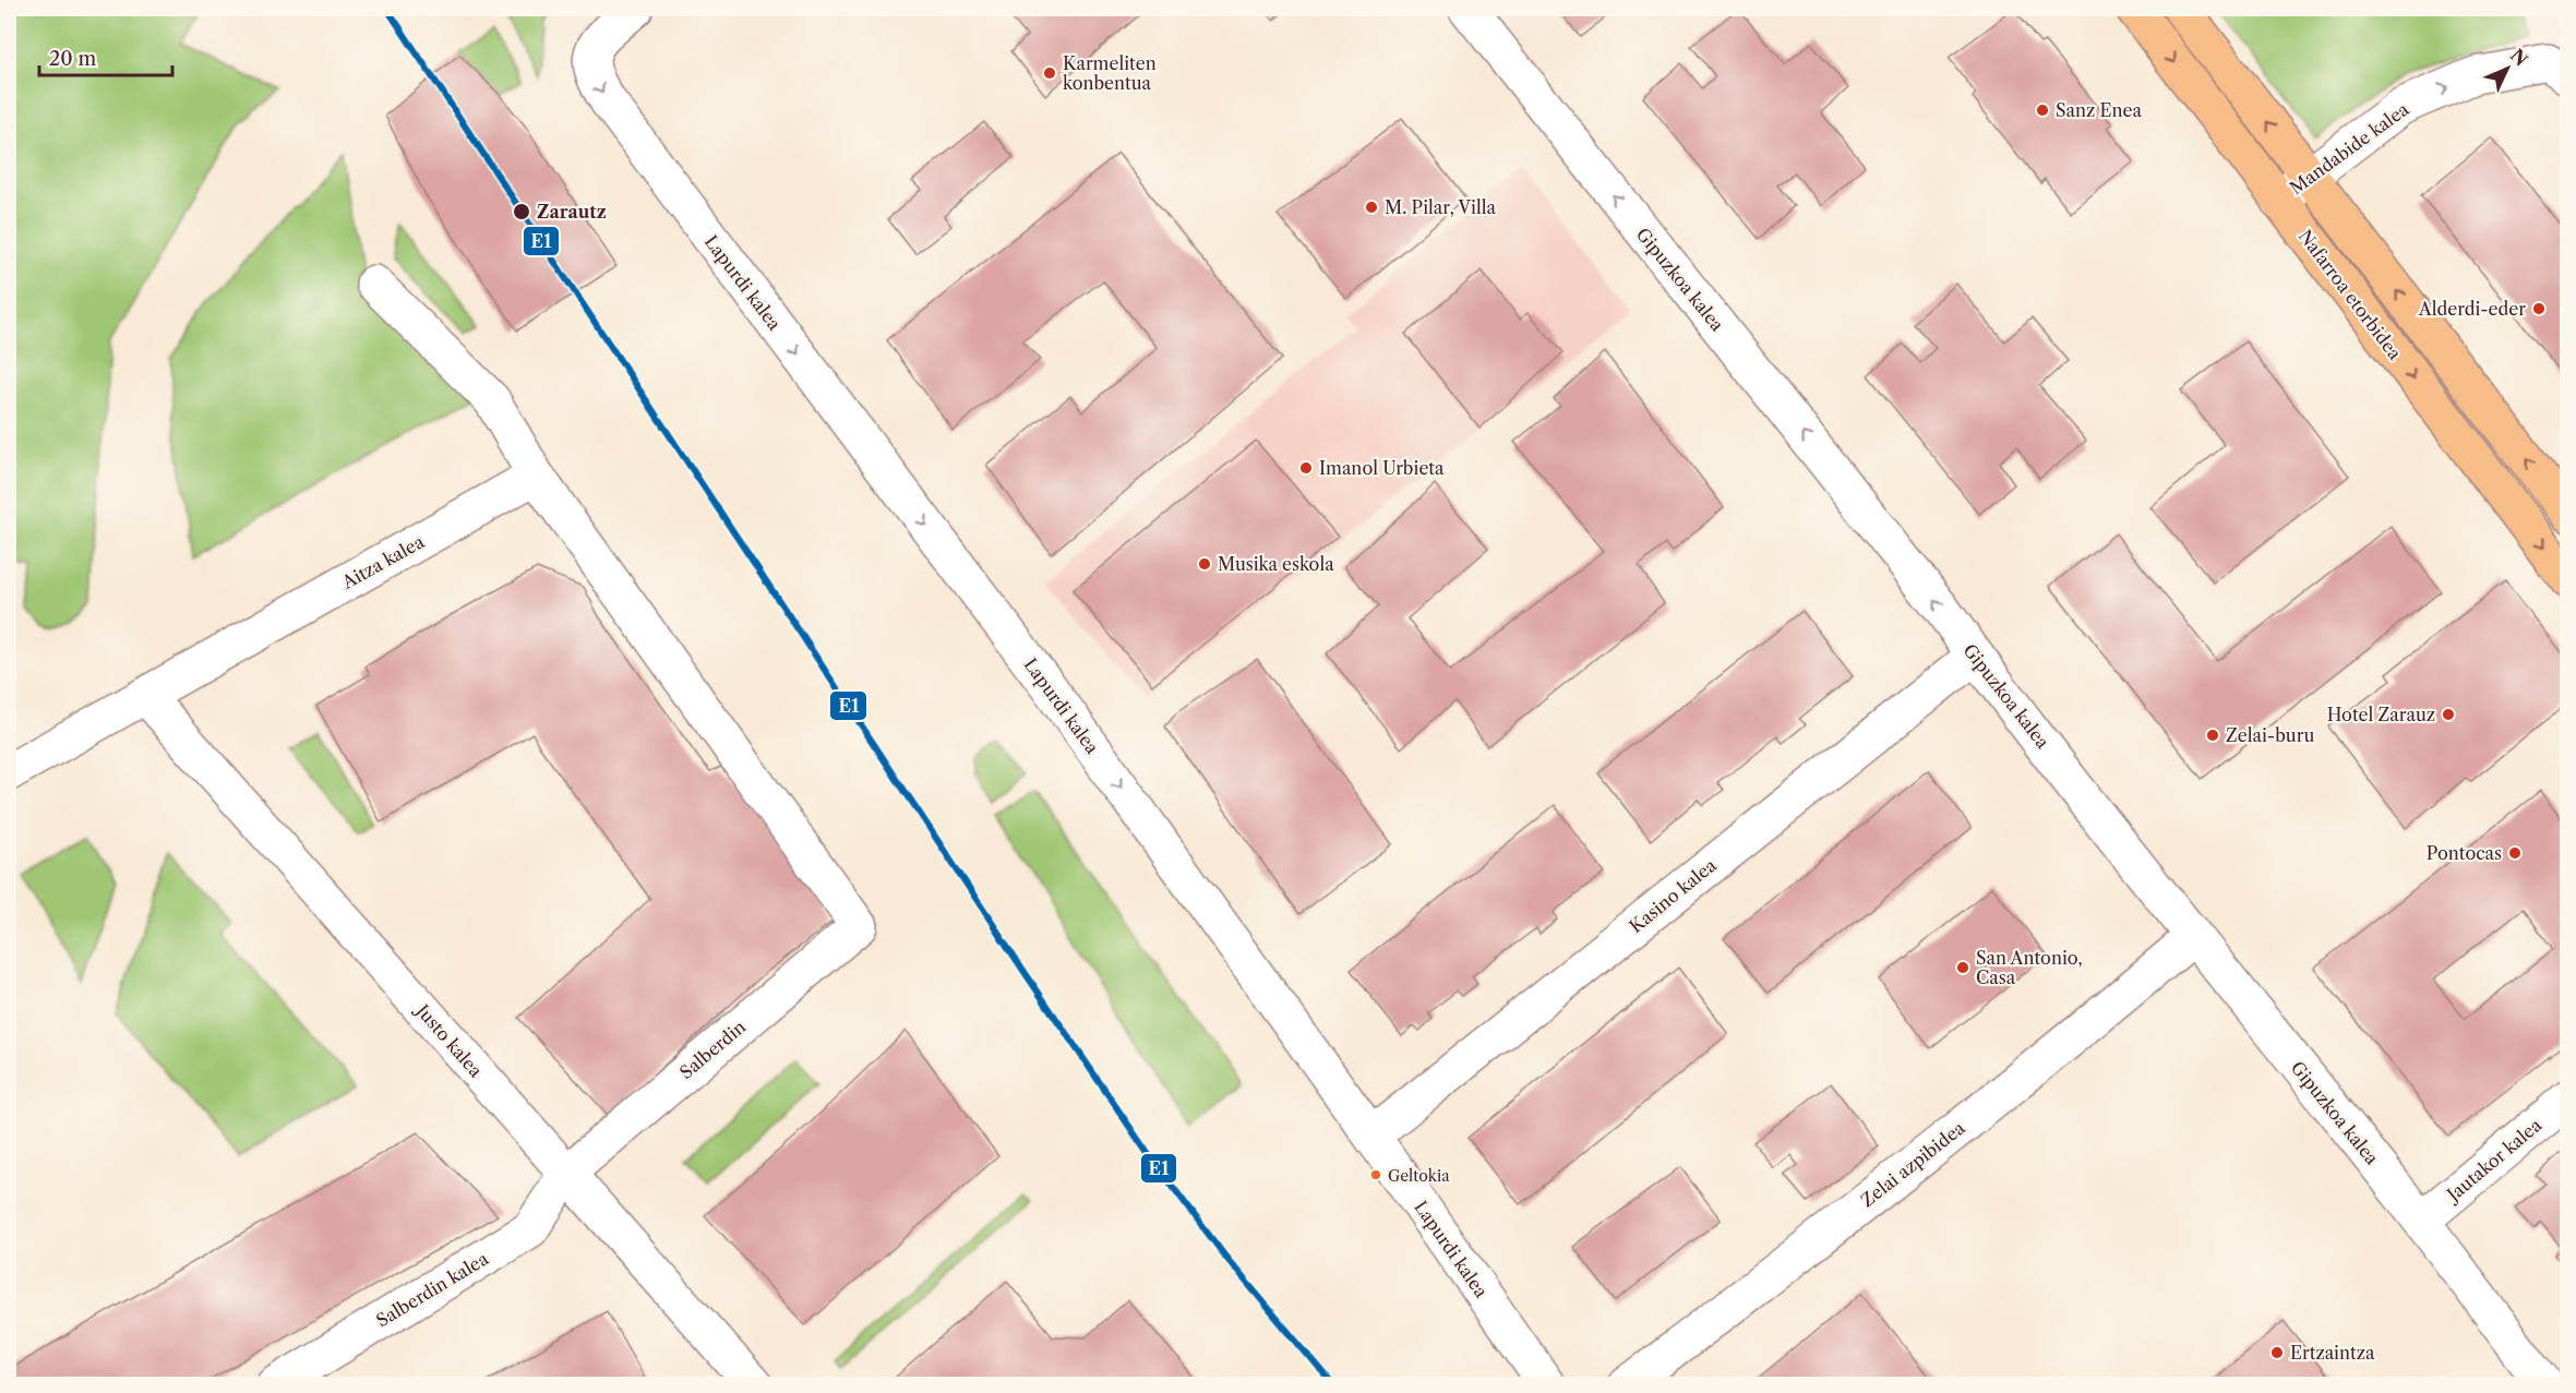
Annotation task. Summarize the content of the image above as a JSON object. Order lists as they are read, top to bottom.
{
  "streets": {
    "highway": ["Nafarroa etorbidea"],
    "street": [
      "Mandabide kalea",
      "Gipuzkoa kalea",
      "Lapurdi kalea",
      "Aitza kalea",
      "Kasino kalea",
      "Justo kalea",
      "Salberdin",
      "Jautakor kalea",
      "Zelai azpibidea",
      "Salberdin kalea"
    ]
  },
  "crossings": [
    ["Mandabide kalea", "Nafarroa etorbidea"],
    ["Gipuzkoa kalea", "Kasino kalea"],
    ["Gipuzkoa kalea", "Jautakor kalea"],
    ["Gipuzkoa kalea", "Zelai azpibidea"],
    ["Lapurdi kalea", "Kasino kalea"],
    ["Aitza kalea", "Justo kalea"],
    ["Aitza kalea", "Salberdin"],
    ["Justo kalea", "Salberdin"],
    ["Justo kalea", "Salberdin kalea"],
    ["Salberdin", "Salberdin kalea"]
  ],
  "one_way": ["Mandabide kalea", "Gipuzkoa kalea", "Lapurdi kalea"],
  "places": [
    "Karmeliten konbentua",
    "Sanz Enea",
    "M. Pilar, Villa",
    "Zarautz",
    "Alderdi-eder",
    "Imanol Urbieta",
    "Musika eskola",
    "Hotel Zarauz",
    "Zelai-buru",
    "Pontocas",
    "San Antonio, Casa",
    "Geltokia",
    "Ertzaintza"
  ],
  "lines": ["transit line E1"],
  "scale_bar": "20 m",
  "north": "top right"
}
